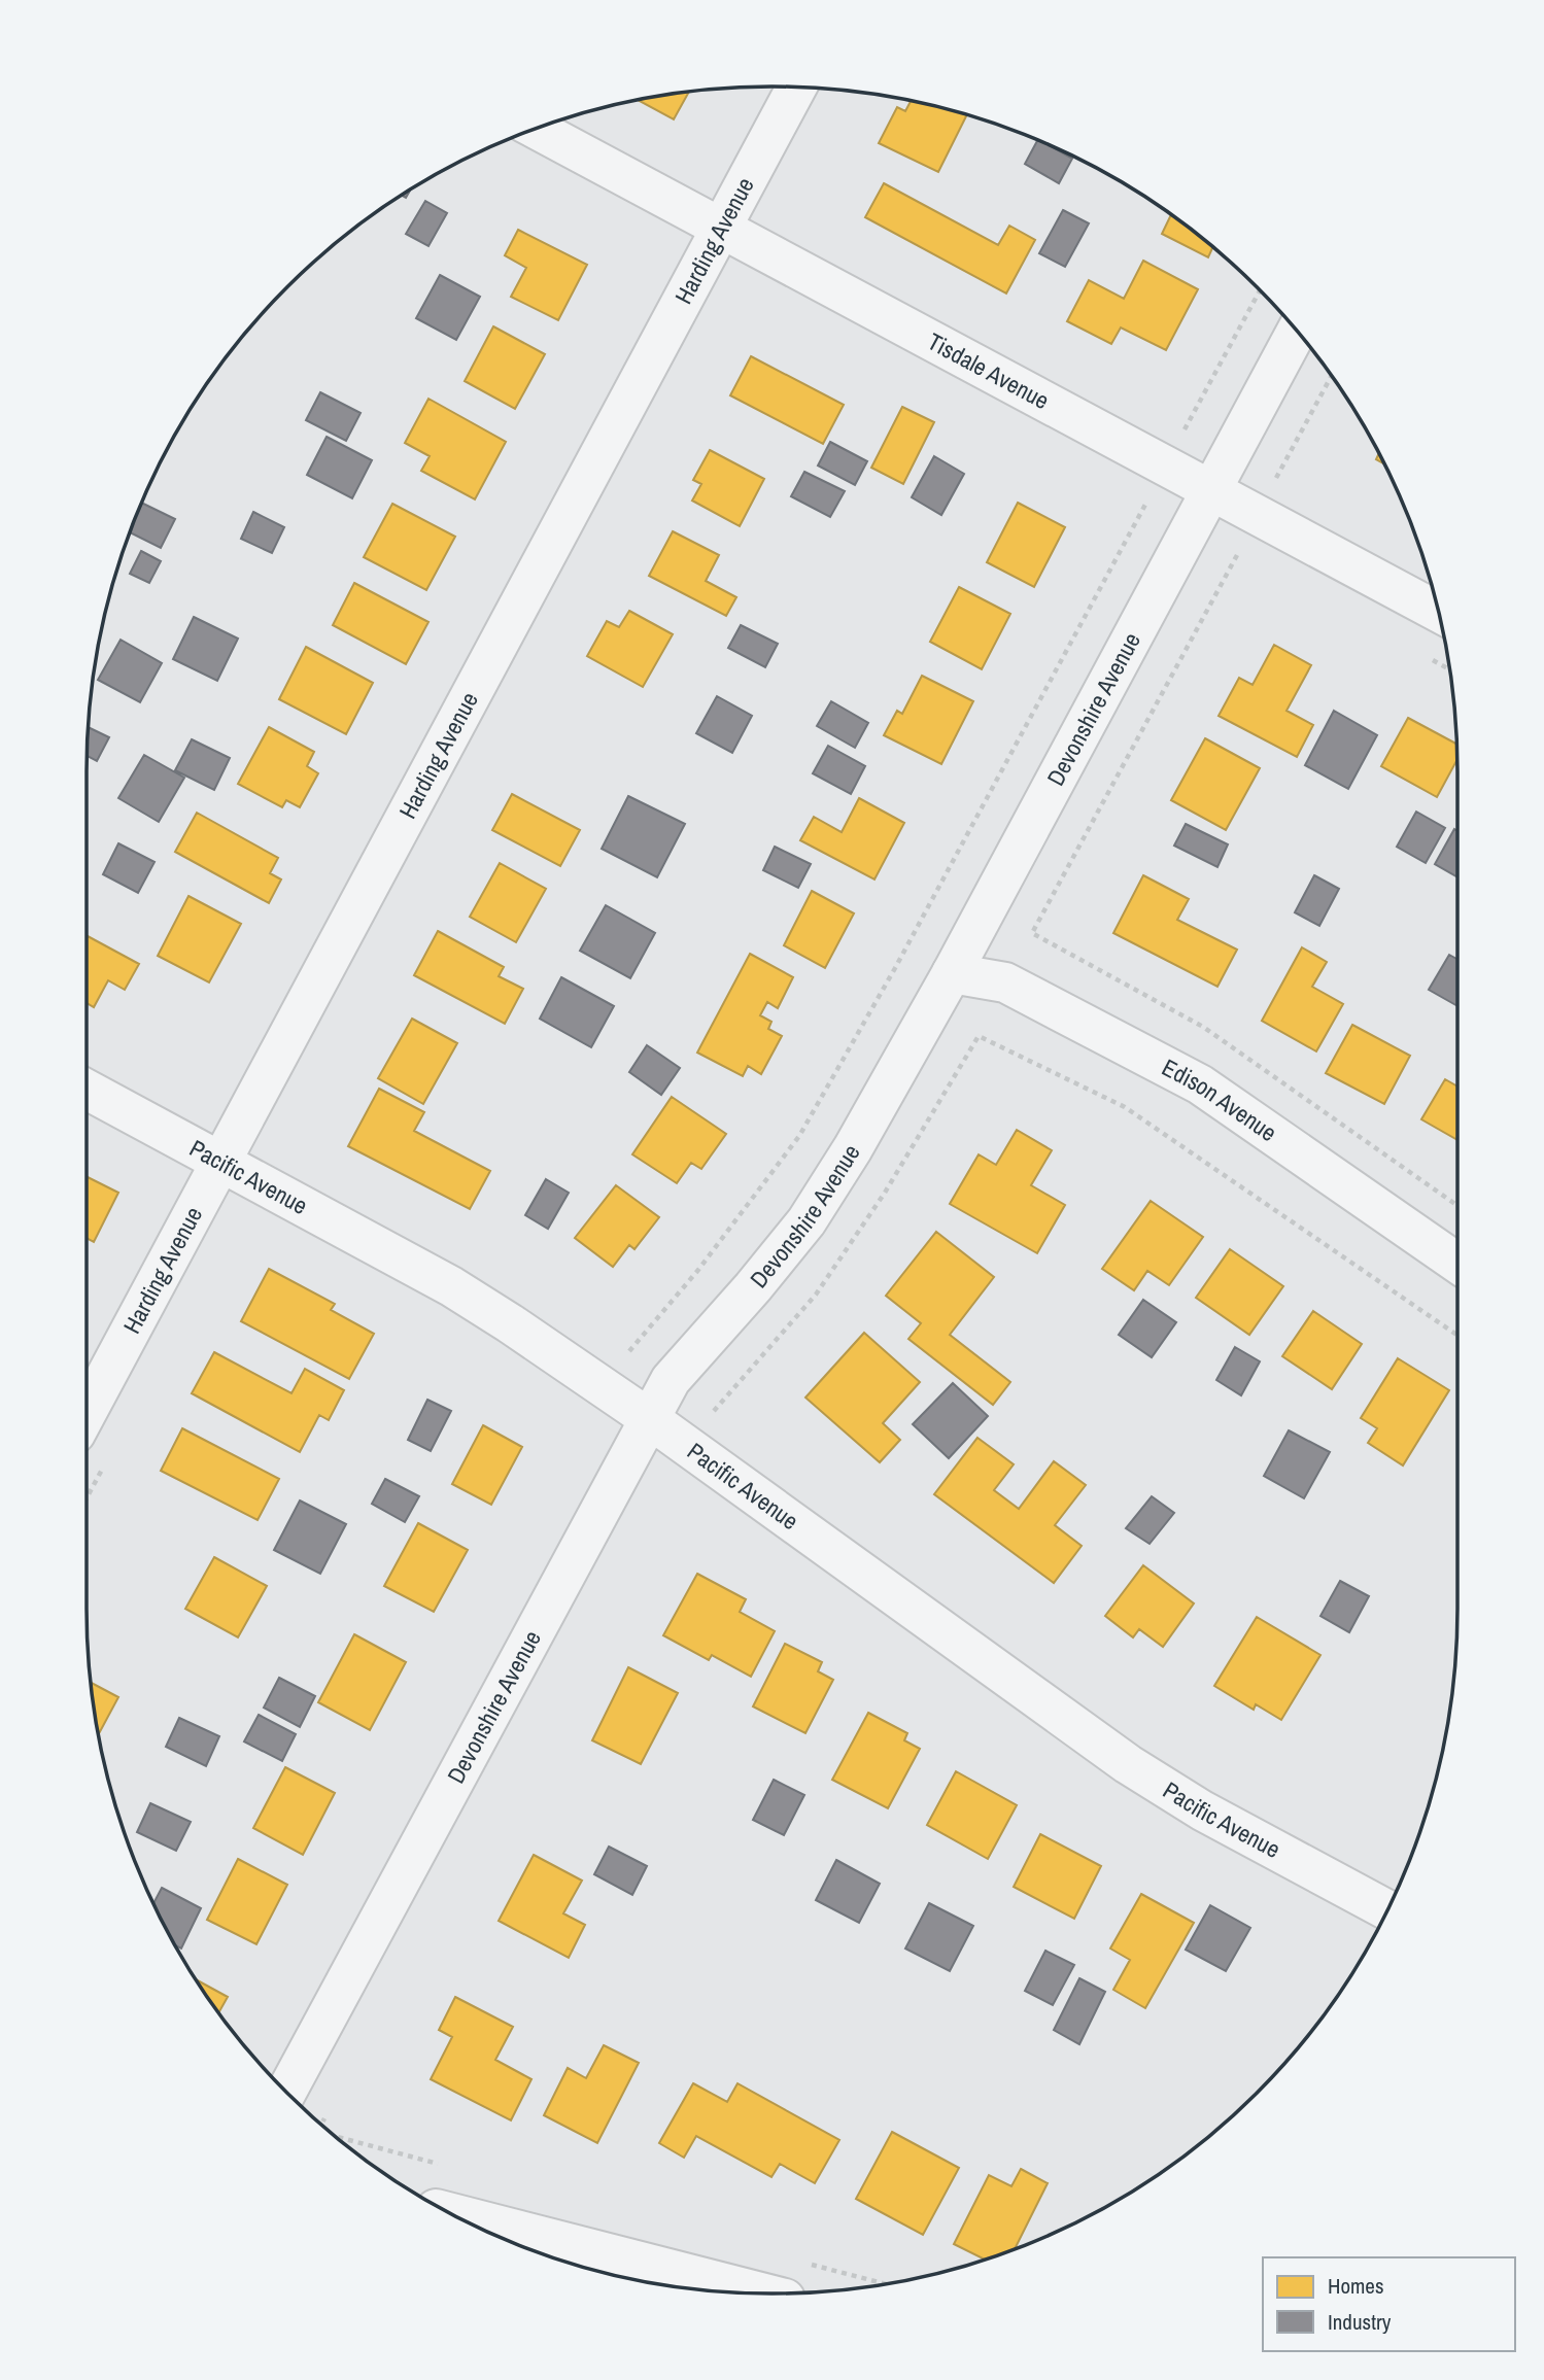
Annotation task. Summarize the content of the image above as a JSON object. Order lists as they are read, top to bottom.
{
  "streets": {
    "street": [
      "Harding Avenue",
      "Tisdale Avenue",
      "Devonshire Avenue",
      "Edison Avenue",
      "Pacific Avenue"
    ]
  },
  "crossings": [
    ["Harding Avenue", "Tisdale Avenue"],
    ["Harding Avenue", "Pacific Avenue"],
    ["Tisdale Avenue", "Devonshire Avenue"],
    ["Devonshire Avenue", "Edison Avenue"],
    ["Devonshire Avenue", "Pacific Avenue"]
  ],
  "legend": ["Homes", "Industry"]
}
